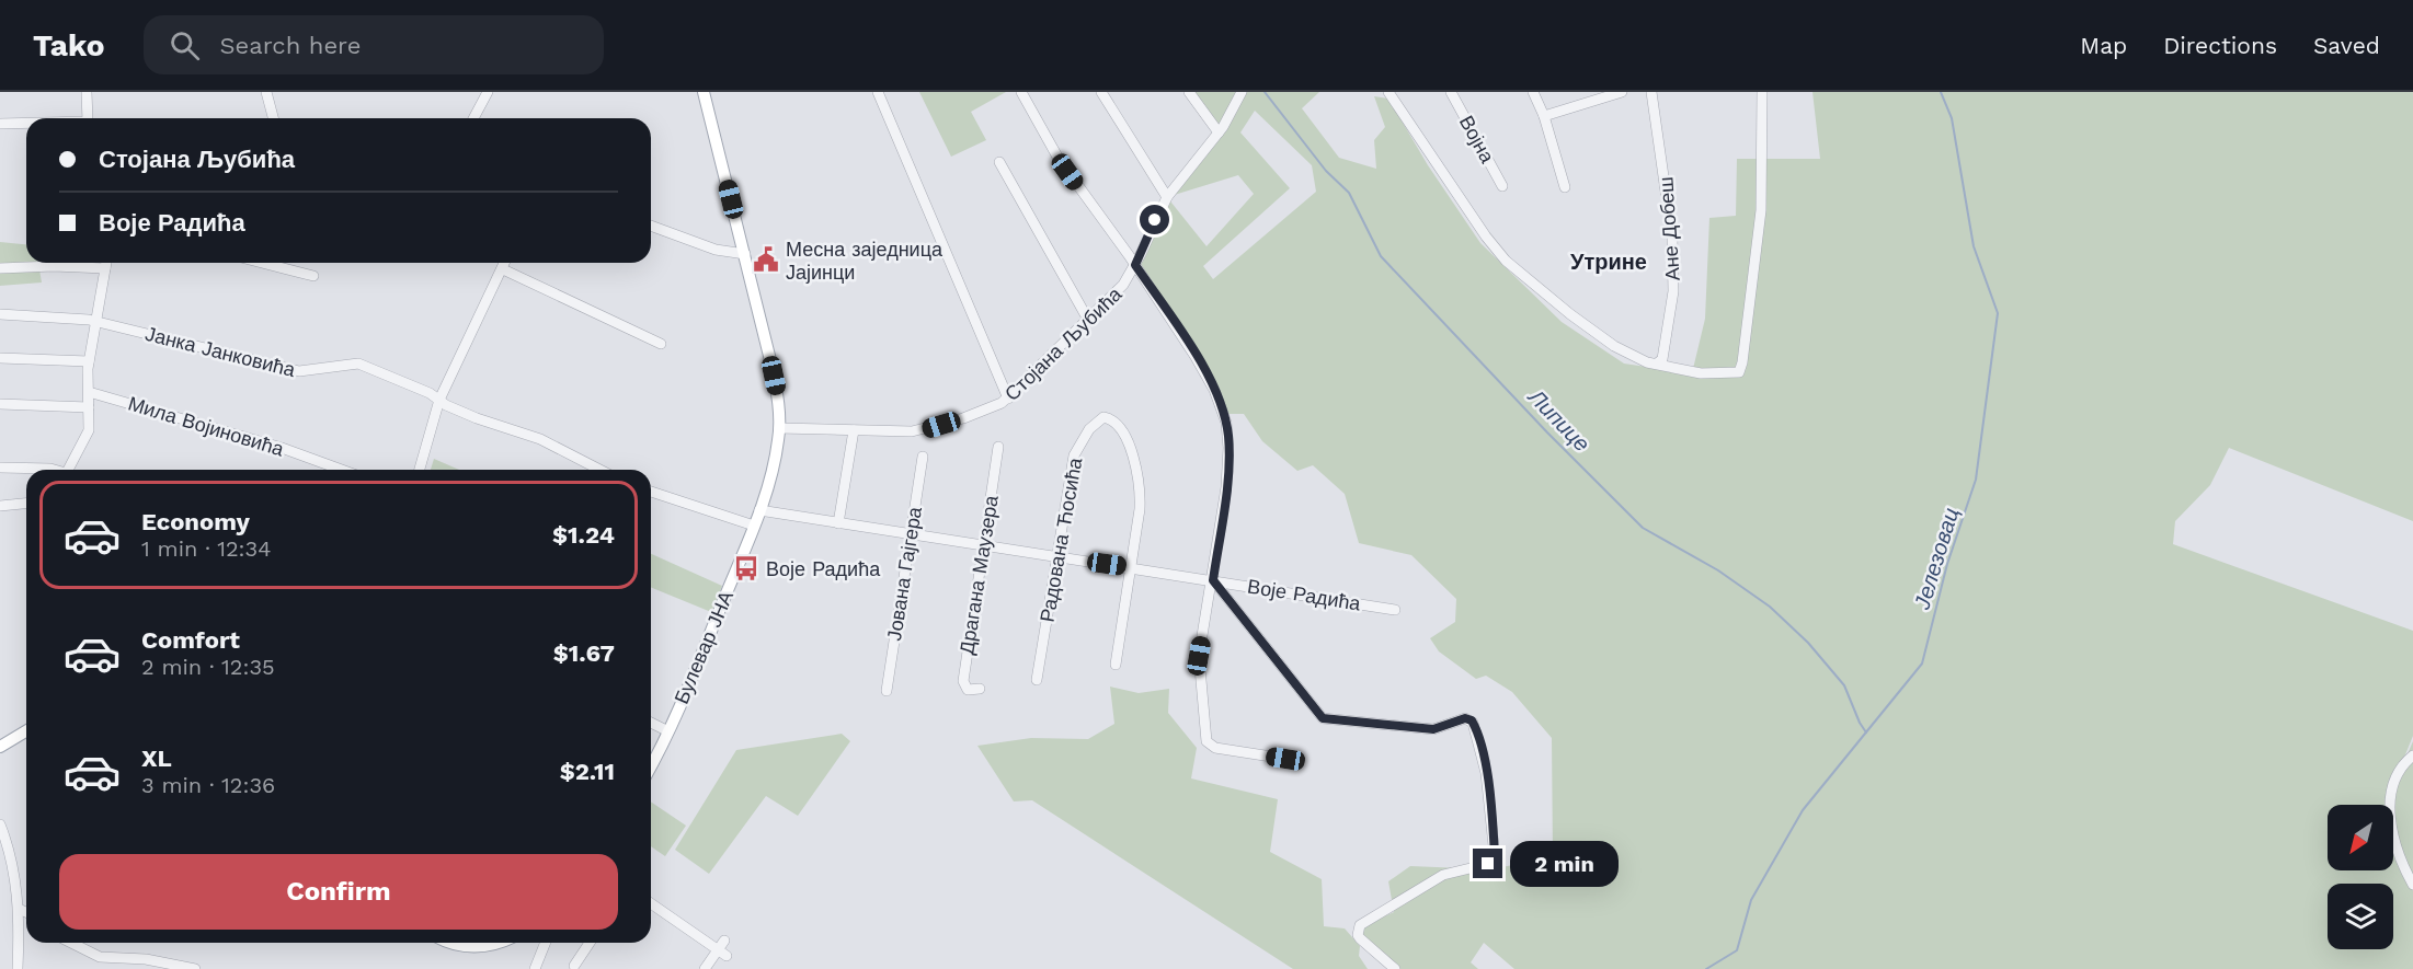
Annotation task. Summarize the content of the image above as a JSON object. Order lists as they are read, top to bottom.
{
  "streets": {
    "main road": ["Булевар ЈНА"],
    "street": [
      "Војна",
      "Ане Добеш",
      "Стојана Љубића",
      "Јанка Јанковића",
      "Мила Војиновића",
      "Радована Ћосића",
      "Јована Гајгера",
      "Драгана Маузера",
      "Воје Радића"
    ]
  },
  "crossings": [
    ["Стојана Љубића", "Булевар ЈНА"],
    ["Радована Ћосића", "Воје Радића"],
    ["Јована Гајгера", "Воје Радића"],
    ["Драгана Маузера", "Воје Радића"],
    ["Воје Радића", "Булевар ЈНА"]
  ],
  "districts": ["Утрине"],
  "water": ["Липице", "Јелезовац"],
  "places": {
    "public building": ["Месна заједница Јајинци"],
    "bus stop": ["Воје Радића"]
  },
  "north": "bottom left",
  "page": {
    "header": "Tako",
    "search": "Search here",
    "nav": ["Map", "Directions", "Saved"],
    "banner": ["Стојана Љубића", "Воје Радића"],
    "list": [
      {
        "name": "Economy",
        "note": "1 min · 12:34",
        "value": "$1.24"
      },
      {
        "name": "Comfort",
        "note": "2 min · 12:35",
        "value": "$1.67"
      },
      {
        "name": "XL",
        "note": "3 min · 12:36",
        "value": "$2.11"
      }
    ],
    "bubble": "2 min",
    "buttons": "Confirm"
  }
}
